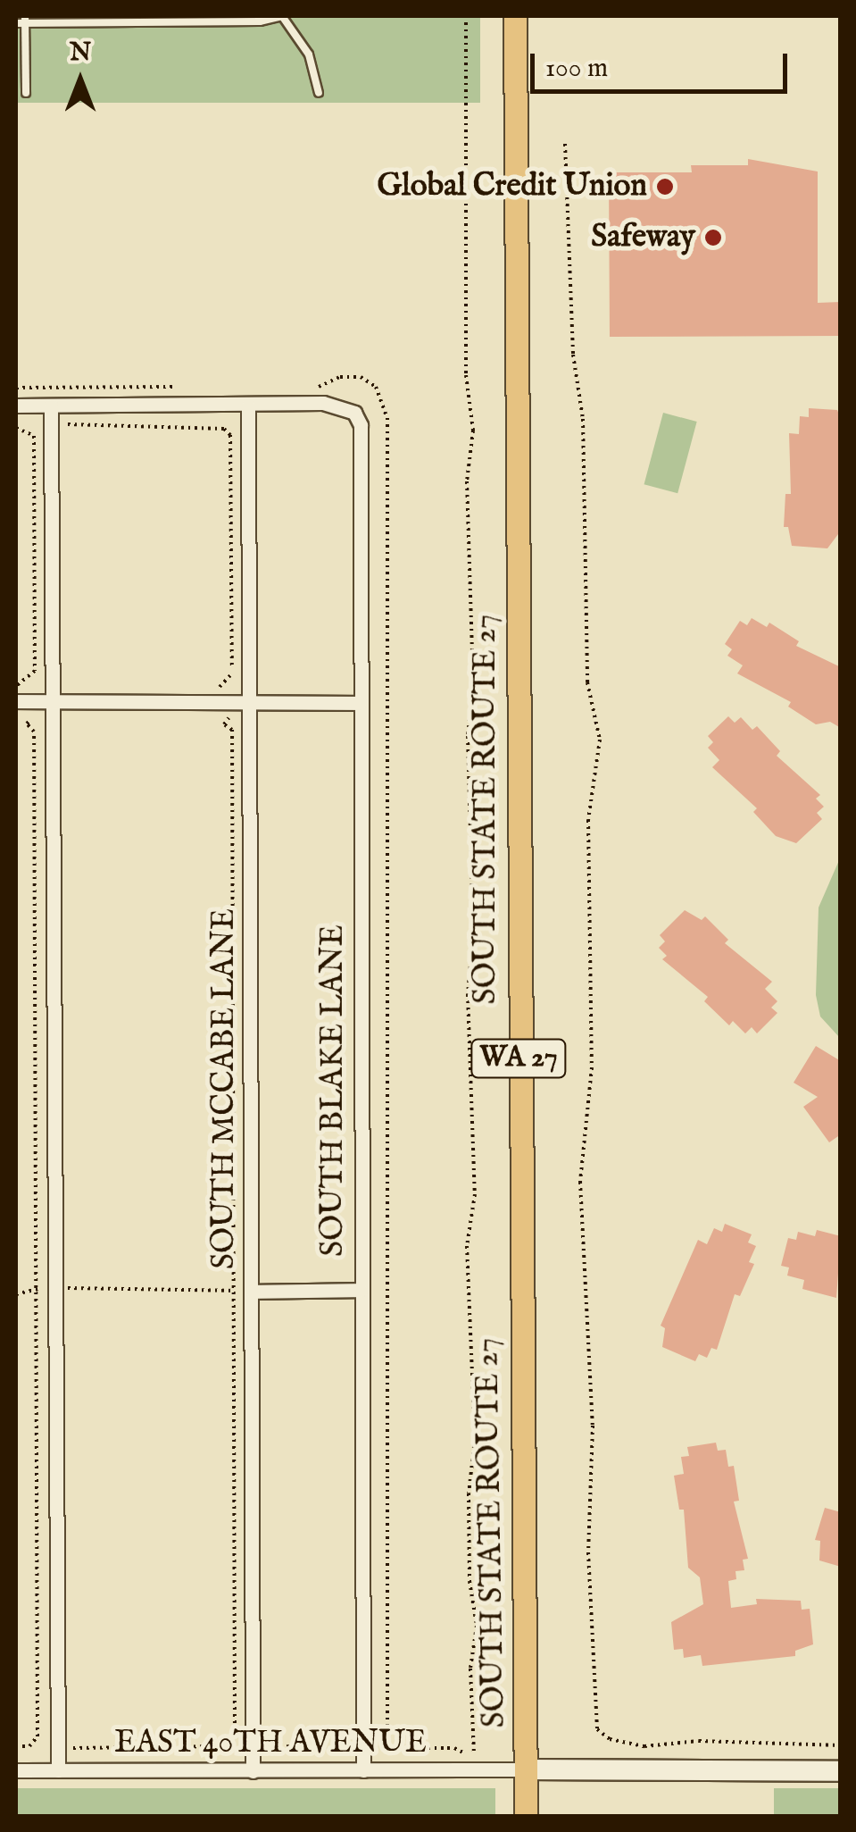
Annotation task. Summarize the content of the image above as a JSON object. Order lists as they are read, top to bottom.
{
  "streets": {
    "main road": ["SOUTH STATE ROUTE 27", "WA 27"],
    "street": ["SOUTH MCCABE LANE", "SOUTH BLAKE LANE", "EAST 40TH AVENUE"]
  },
  "crossings": [
    ["SOUTH STATE ROUTE 27", "EAST 40TH AVENUE"],
    ["SOUTH MCCABE LANE", "SOUTH BLAKE LANE"],
    ["SOUTH MCCABE LANE", "EAST 40TH AVENUE"],
    ["SOUTH BLAKE LANE", "EAST 40TH AVENUE"]
  ],
  "places": ["Global Credit Union", "Safeway"],
  "scale_bar": "100 m",
  "north": "top"
}
